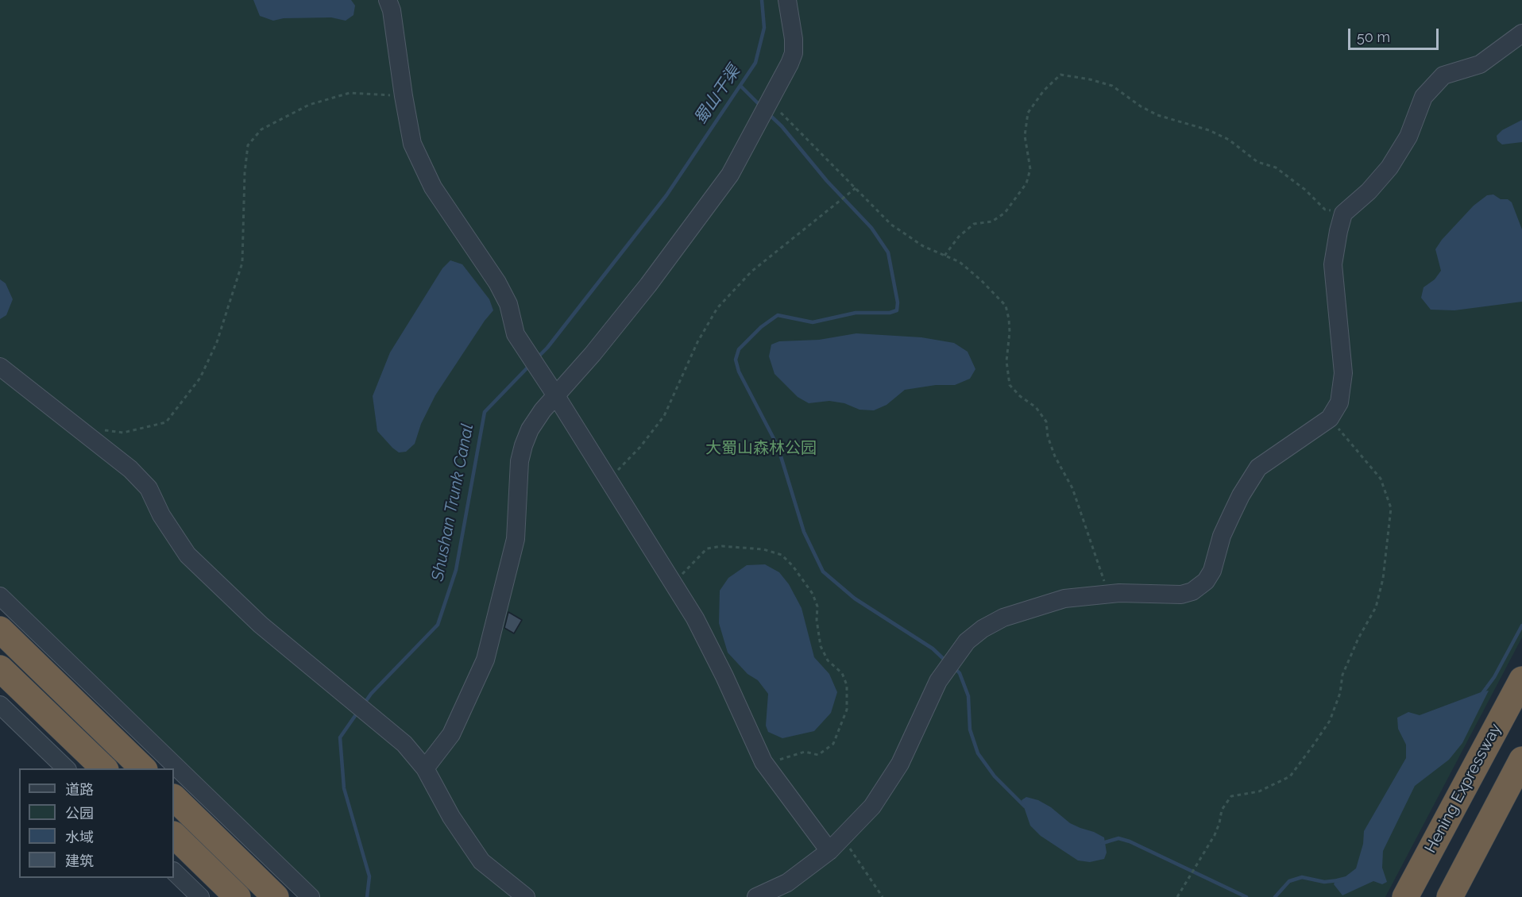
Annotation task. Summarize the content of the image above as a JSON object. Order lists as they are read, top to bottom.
{
  "streets": {
    "highway": ["Hening Expressway"]
  },
  "water": ["蜀山干渠", "Shushan Trunk Canal"],
  "parks": ["大蜀山森林公园"],
  "legend": [
    "道路",
    "公园",
    "水域",
    "建筑"
  ],
  "scale_bar": "50 m"
}
